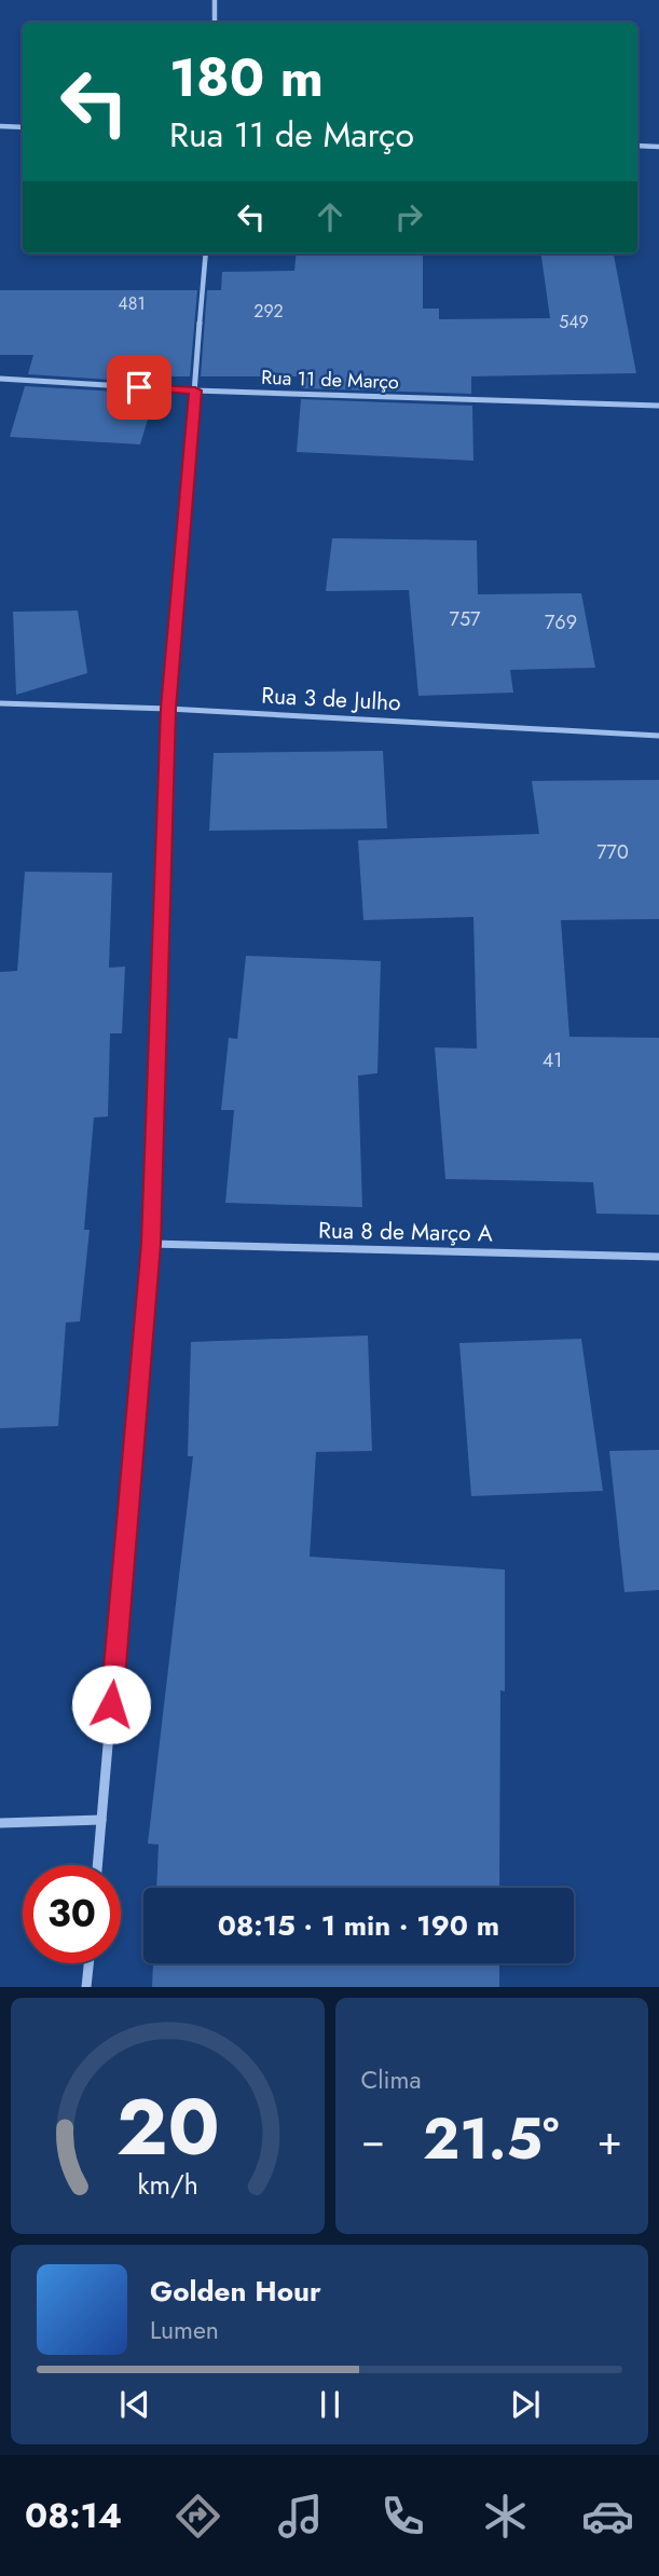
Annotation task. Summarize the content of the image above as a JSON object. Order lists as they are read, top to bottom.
{
  "streets": {
    "street": ["Rua 11 de Março", "Rua 3 de Julho", "Rua 8 de Março A"]
  },
  "house_numbers": [
    "481",
    "292",
    "549",
    "757",
    "769",
    "770",
    "41"
  ],
  "page": {
    "turn": ["180 m", "Rua 11 de Março"],
    "limit": "30",
    "trip": "08:15 · 1 min · 190 m",
    "tile": "Clima",
    "heat": ["−", "21.5°", "+"],
    "song": ["Golden Hour", "Lumen"],
    "tabs": "08:14",
    "gauge": ["20", "km/h"]
  }
}
